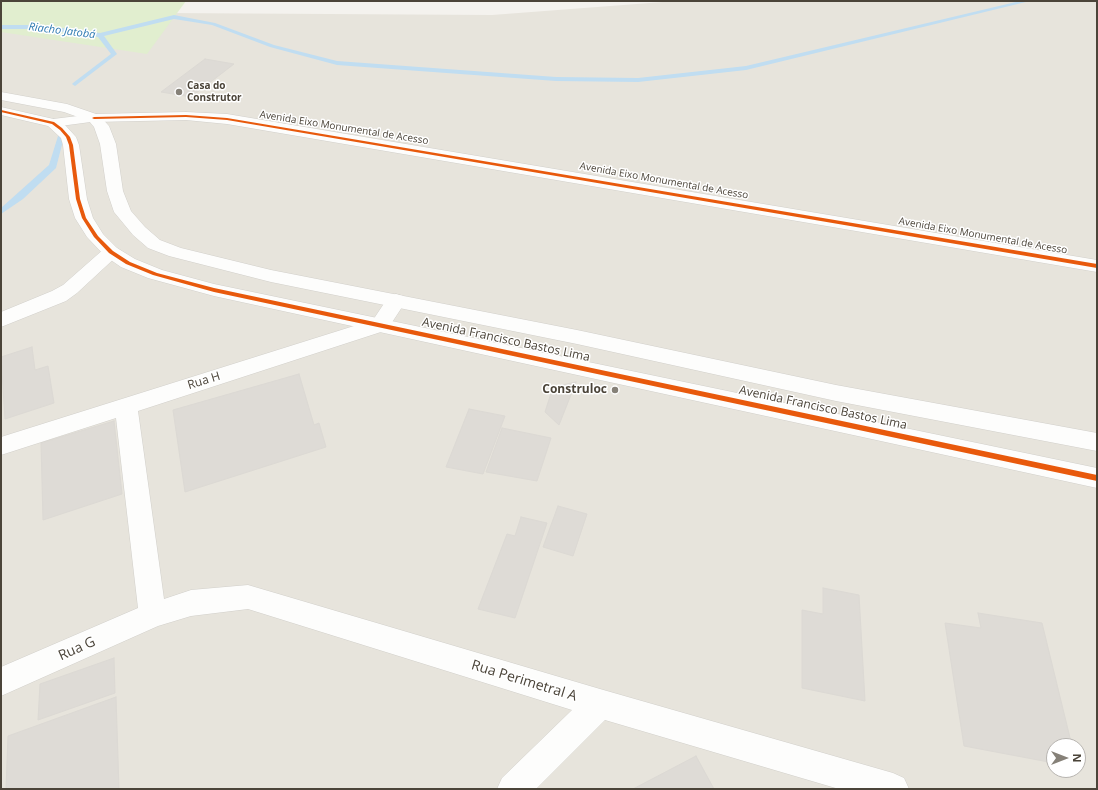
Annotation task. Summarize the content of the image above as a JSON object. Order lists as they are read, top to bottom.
{
  "streets": {
    "street": [
      "Avenida Eixo Monumental de Acesso",
      "Avenida Francisco Bastos Lima",
      "Rua H",
      "Rua G",
      "Rua Perimetral A"
    ]
  },
  "crossings": [
    ["Avenida Eixo Monumental de Acesso", "Avenida Francisco Bastos Lima"],
    ["Avenida Francisco Bastos Lima", "Rua H"],
    ["Rua G", "Rua Perimetral A"]
  ],
  "water": ["Riacho Jatobá"],
  "places": ["Casa do Construtor", "Construloc"],
  "north": "right"
}
